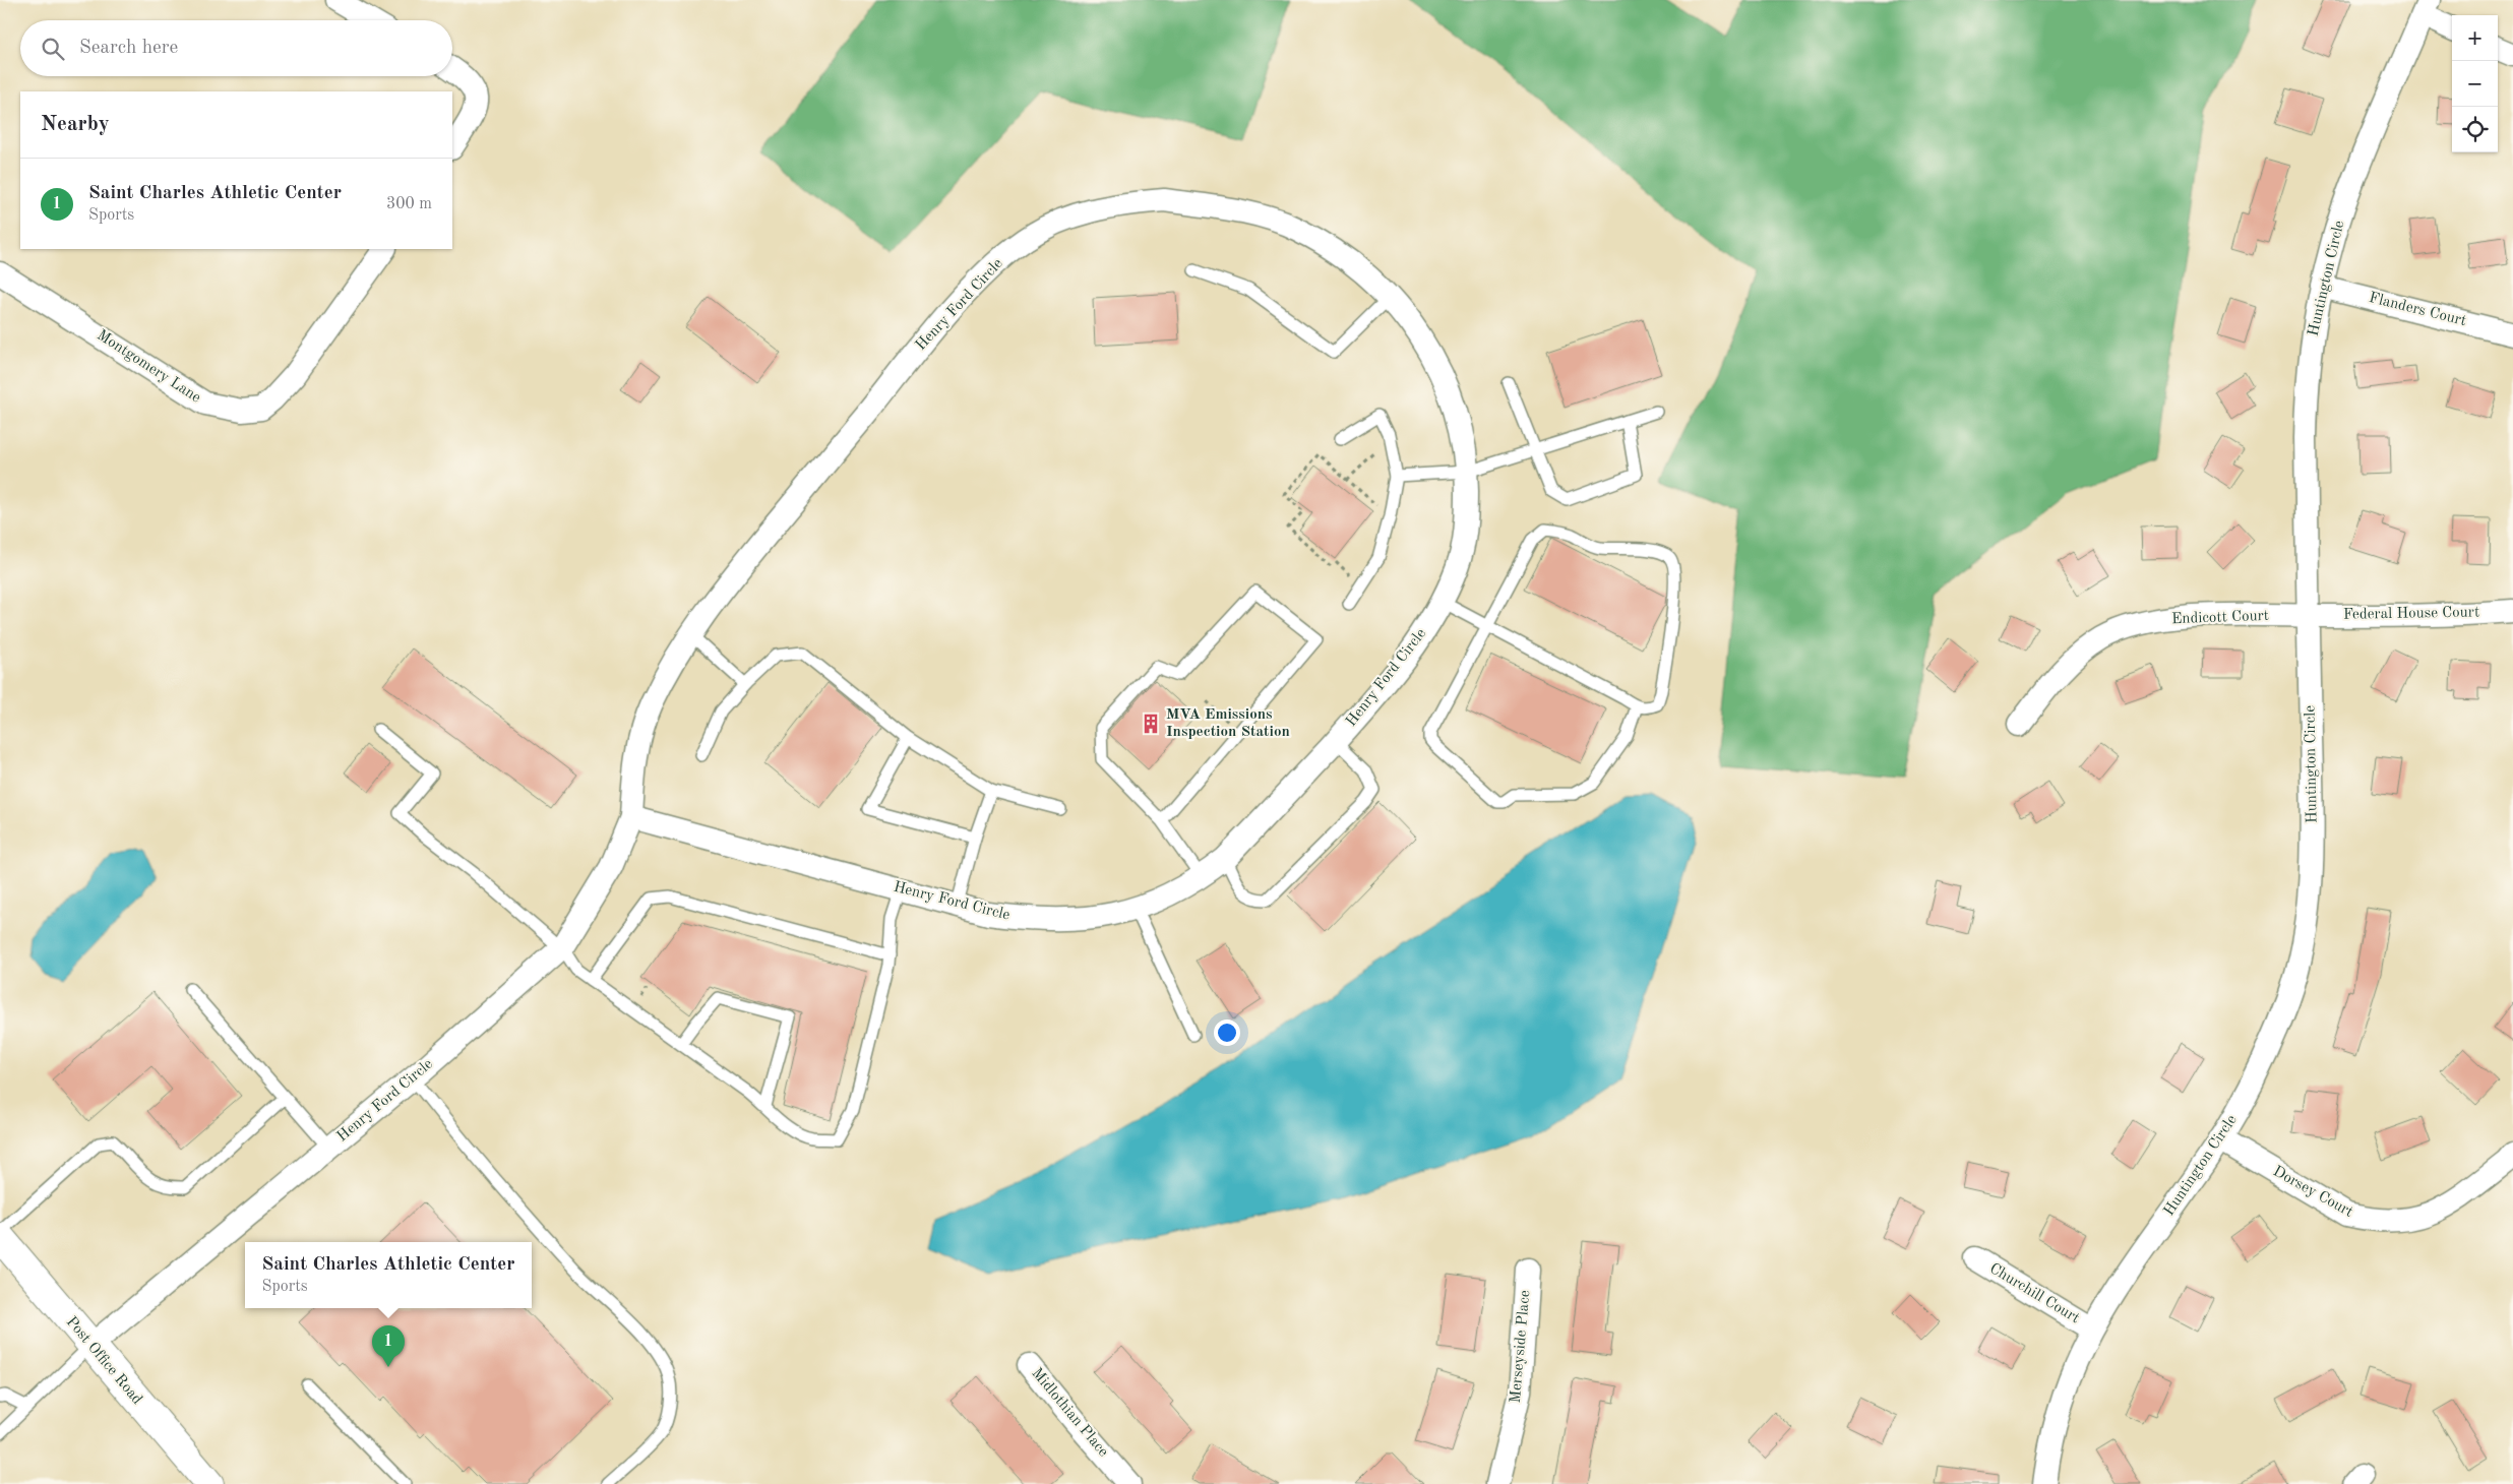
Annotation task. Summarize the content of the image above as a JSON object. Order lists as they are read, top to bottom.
{
  "streets": {
    "street": [
      "Huntington Circle",
      "Henry Ford Circle",
      "Flanders Court",
      "Montgomery Lane",
      "Federal House Court",
      "Endicott Court",
      "Dorsey Court",
      "Churchill Court",
      "Merseyside Place",
      "Post Office Road",
      "Midlothian Place"
    ]
  },
  "crossings": [
    ["Huntington Circle", "Flanders Court"],
    ["Huntington Circle", "Federal House Court"],
    ["Huntington Circle", "Endicott Court"],
    ["Huntington Circle", "Dorsey Court"],
    ["Huntington Circle", "Churchill Court"],
    ["Henry Ford Circle", "Post Office Road"],
    ["Federal House Court", "Endicott Court"]
  ],
  "places": {
    "building": ["MVA Emissions Inspection Station"]
  },
  "page": {
    "map_buttons": ["+", "−"],
    "search": "Search here",
    "heading": "Nearby",
    "list": [
      {
        "mark": "1",
        "name": "Saint Charles Athletic Center",
        "note": "Sports",
        "value": "300 m"
      }
    ],
    "popup": ["Saint Charles Athletic Center", "Sports"],
    "pins": "1"
  }
}
